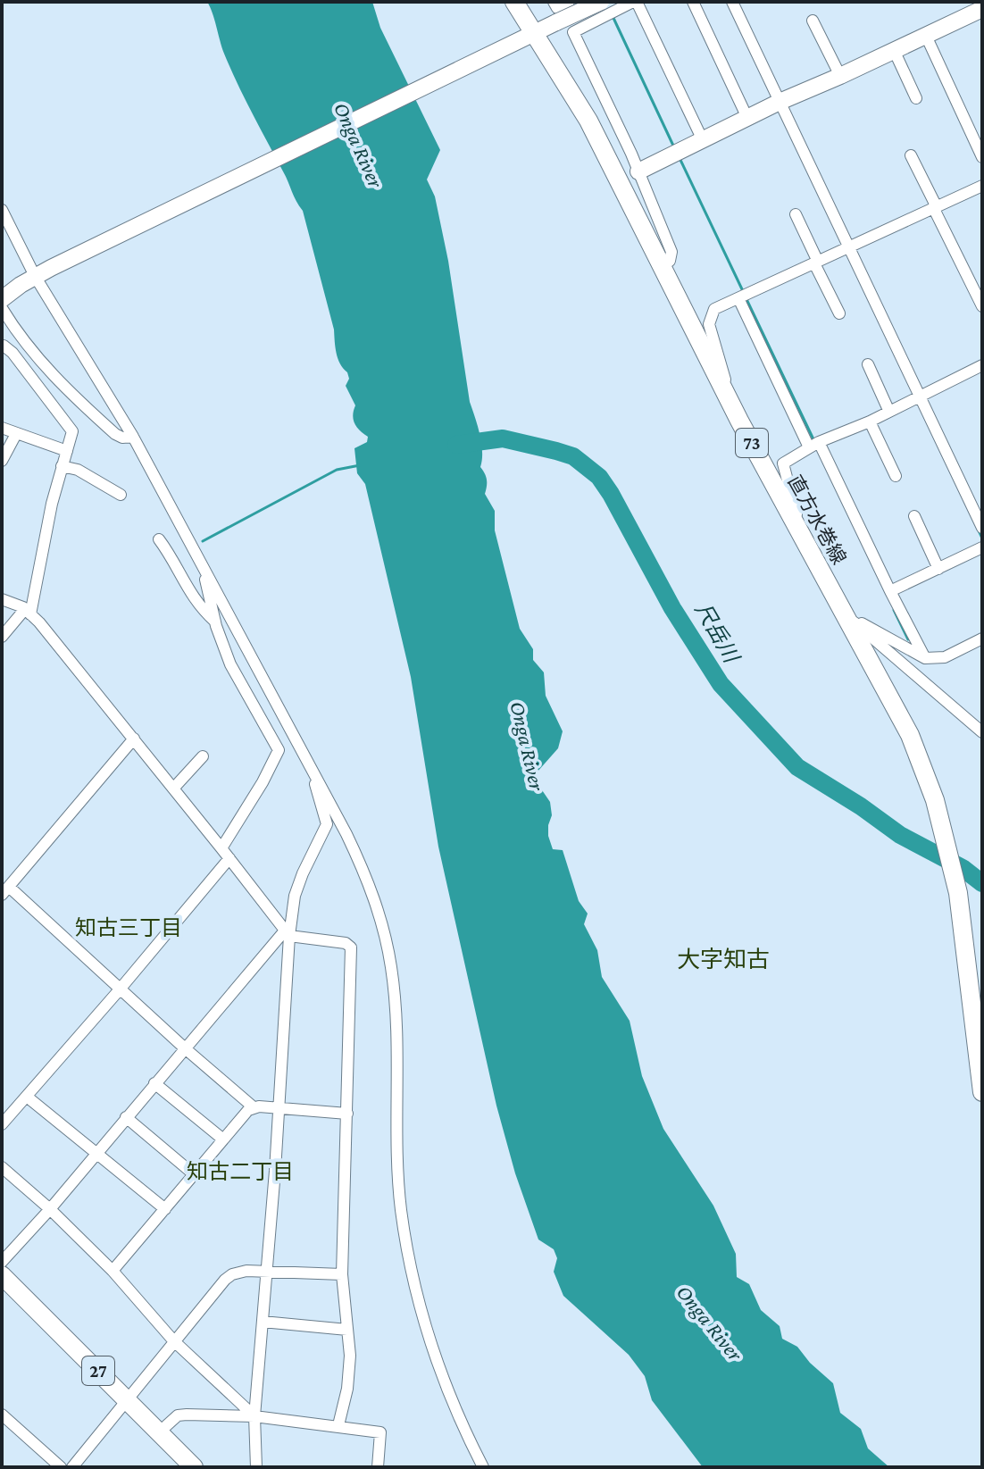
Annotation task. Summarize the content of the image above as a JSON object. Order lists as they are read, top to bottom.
{
  "streets": {
    "main road": ["73", "直方水巻線", "27"]
  },
  "districts": ["知古三丁目", "大字知古", "知古二丁目"],
  "water": ["Onga River", "尺岳川"]
}
